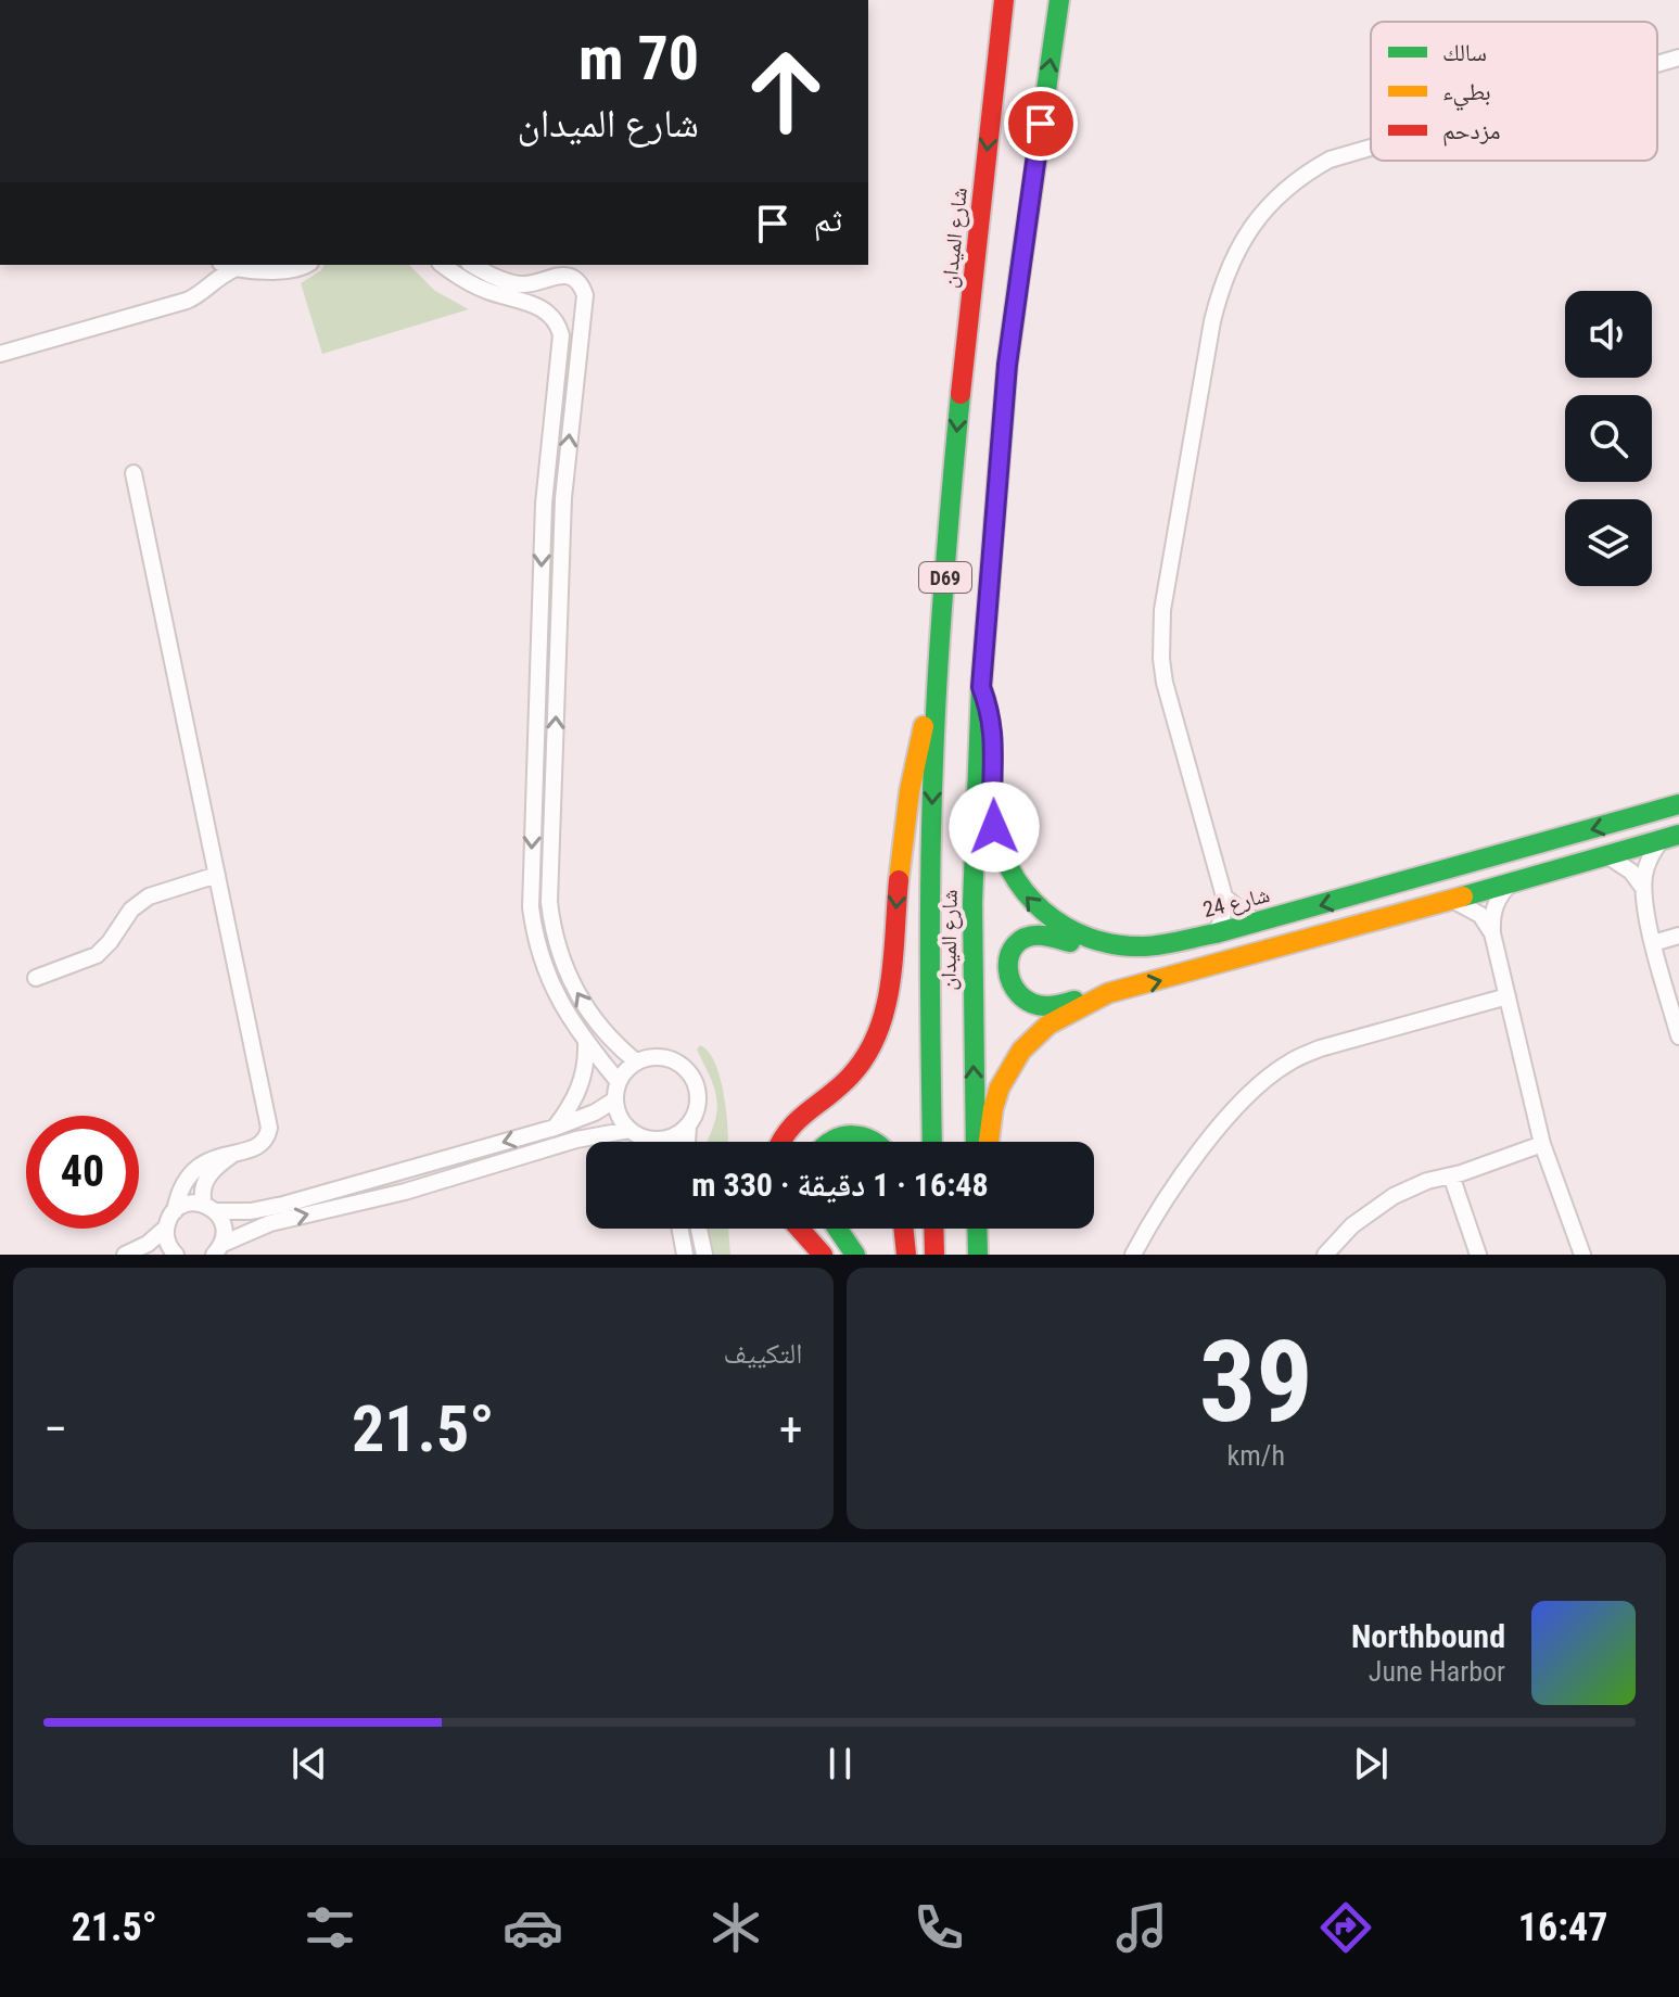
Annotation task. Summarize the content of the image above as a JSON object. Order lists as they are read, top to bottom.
{
  "streets": {
    "main road": ["شارع الميدان", "D69", "شارع 24"]
  },
  "crossings": [
    ["شارع الميدان", "شارع 24"]
  ],
  "legend": ["سالك", "بطيء", "مزدحم"],
  "page": {
    "turn": ["70 m", "شارع الميدان"],
    "then": "ثم",
    "limit": "40",
    "trip": "16:48 · 1 دقيقة · 330 m",
    "tile": [
      ["39", "km/h"],
      "التكييف"
    ],
    "heat": ["−", "21.5°", "+"],
    "song": ["Northbound", "June Harbor"],
    "tabs": ["16:47", "21.5°"]
  }
}
